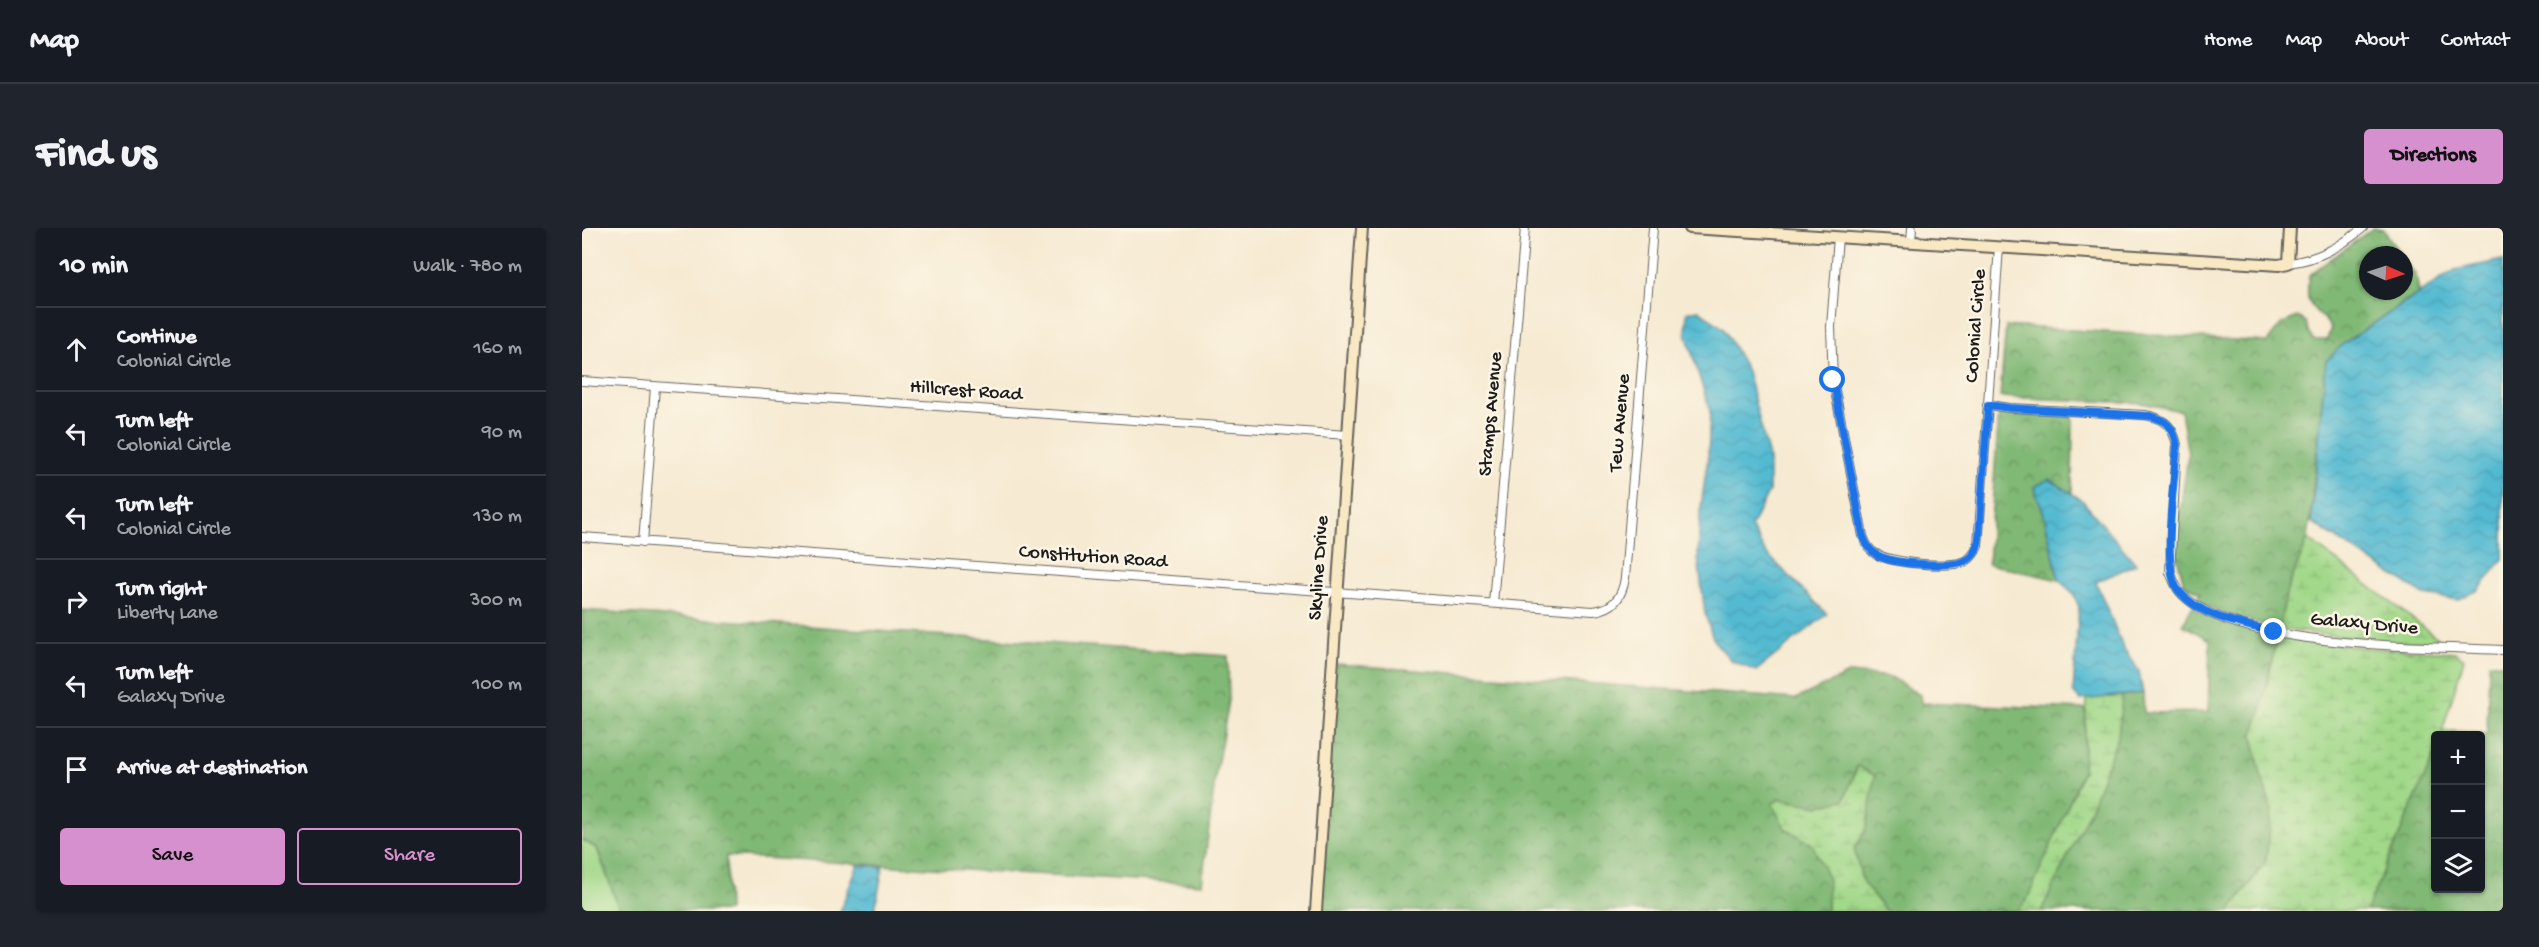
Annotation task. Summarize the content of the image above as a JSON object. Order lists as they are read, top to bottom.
{
  "streets": {
    "street": [
      "Colonial Circle",
      "Hillcrest Road",
      "Stamps Avenue",
      "Tew Avenue",
      "Constitution Road",
      "Skyline Drive",
      "Galaxy Drive"
    ]
  },
  "crossings": [
    ["Colonial Circle", "Galaxy Drive"],
    ["Hillcrest Road", "Skyline Drive"],
    ["Stamps Avenue", "Constitution Road"],
    ["Tew Avenue", "Constitution Road"],
    ["Constitution Road", "Skyline Drive"]
  ],
  "north": "right",
  "page": {
    "header": "Map",
    "nav": [
      "Home",
      "Map",
      "About",
      "Contact"
    ],
    "buttons": [
      "Directions",
      ["Save", "Share"]
    ],
    "title": "Find us",
    "heading": ["10 min", "Walk · 780 m"],
    "list": [
      ["Continue", "Colonial Circle", "160 m"],
      ["Turn left", "Colonial Circle", "90 m"],
      ["Turn left", "Colonial Circle", "130 m"],
      ["Turn right", "Liberty Lane", "300 m"],
      ["Turn left", "Galaxy Drive", "100 m"],
      "Arrive at destination"
    ],
    "map_buttons": ["+", "−"]
  }
}
